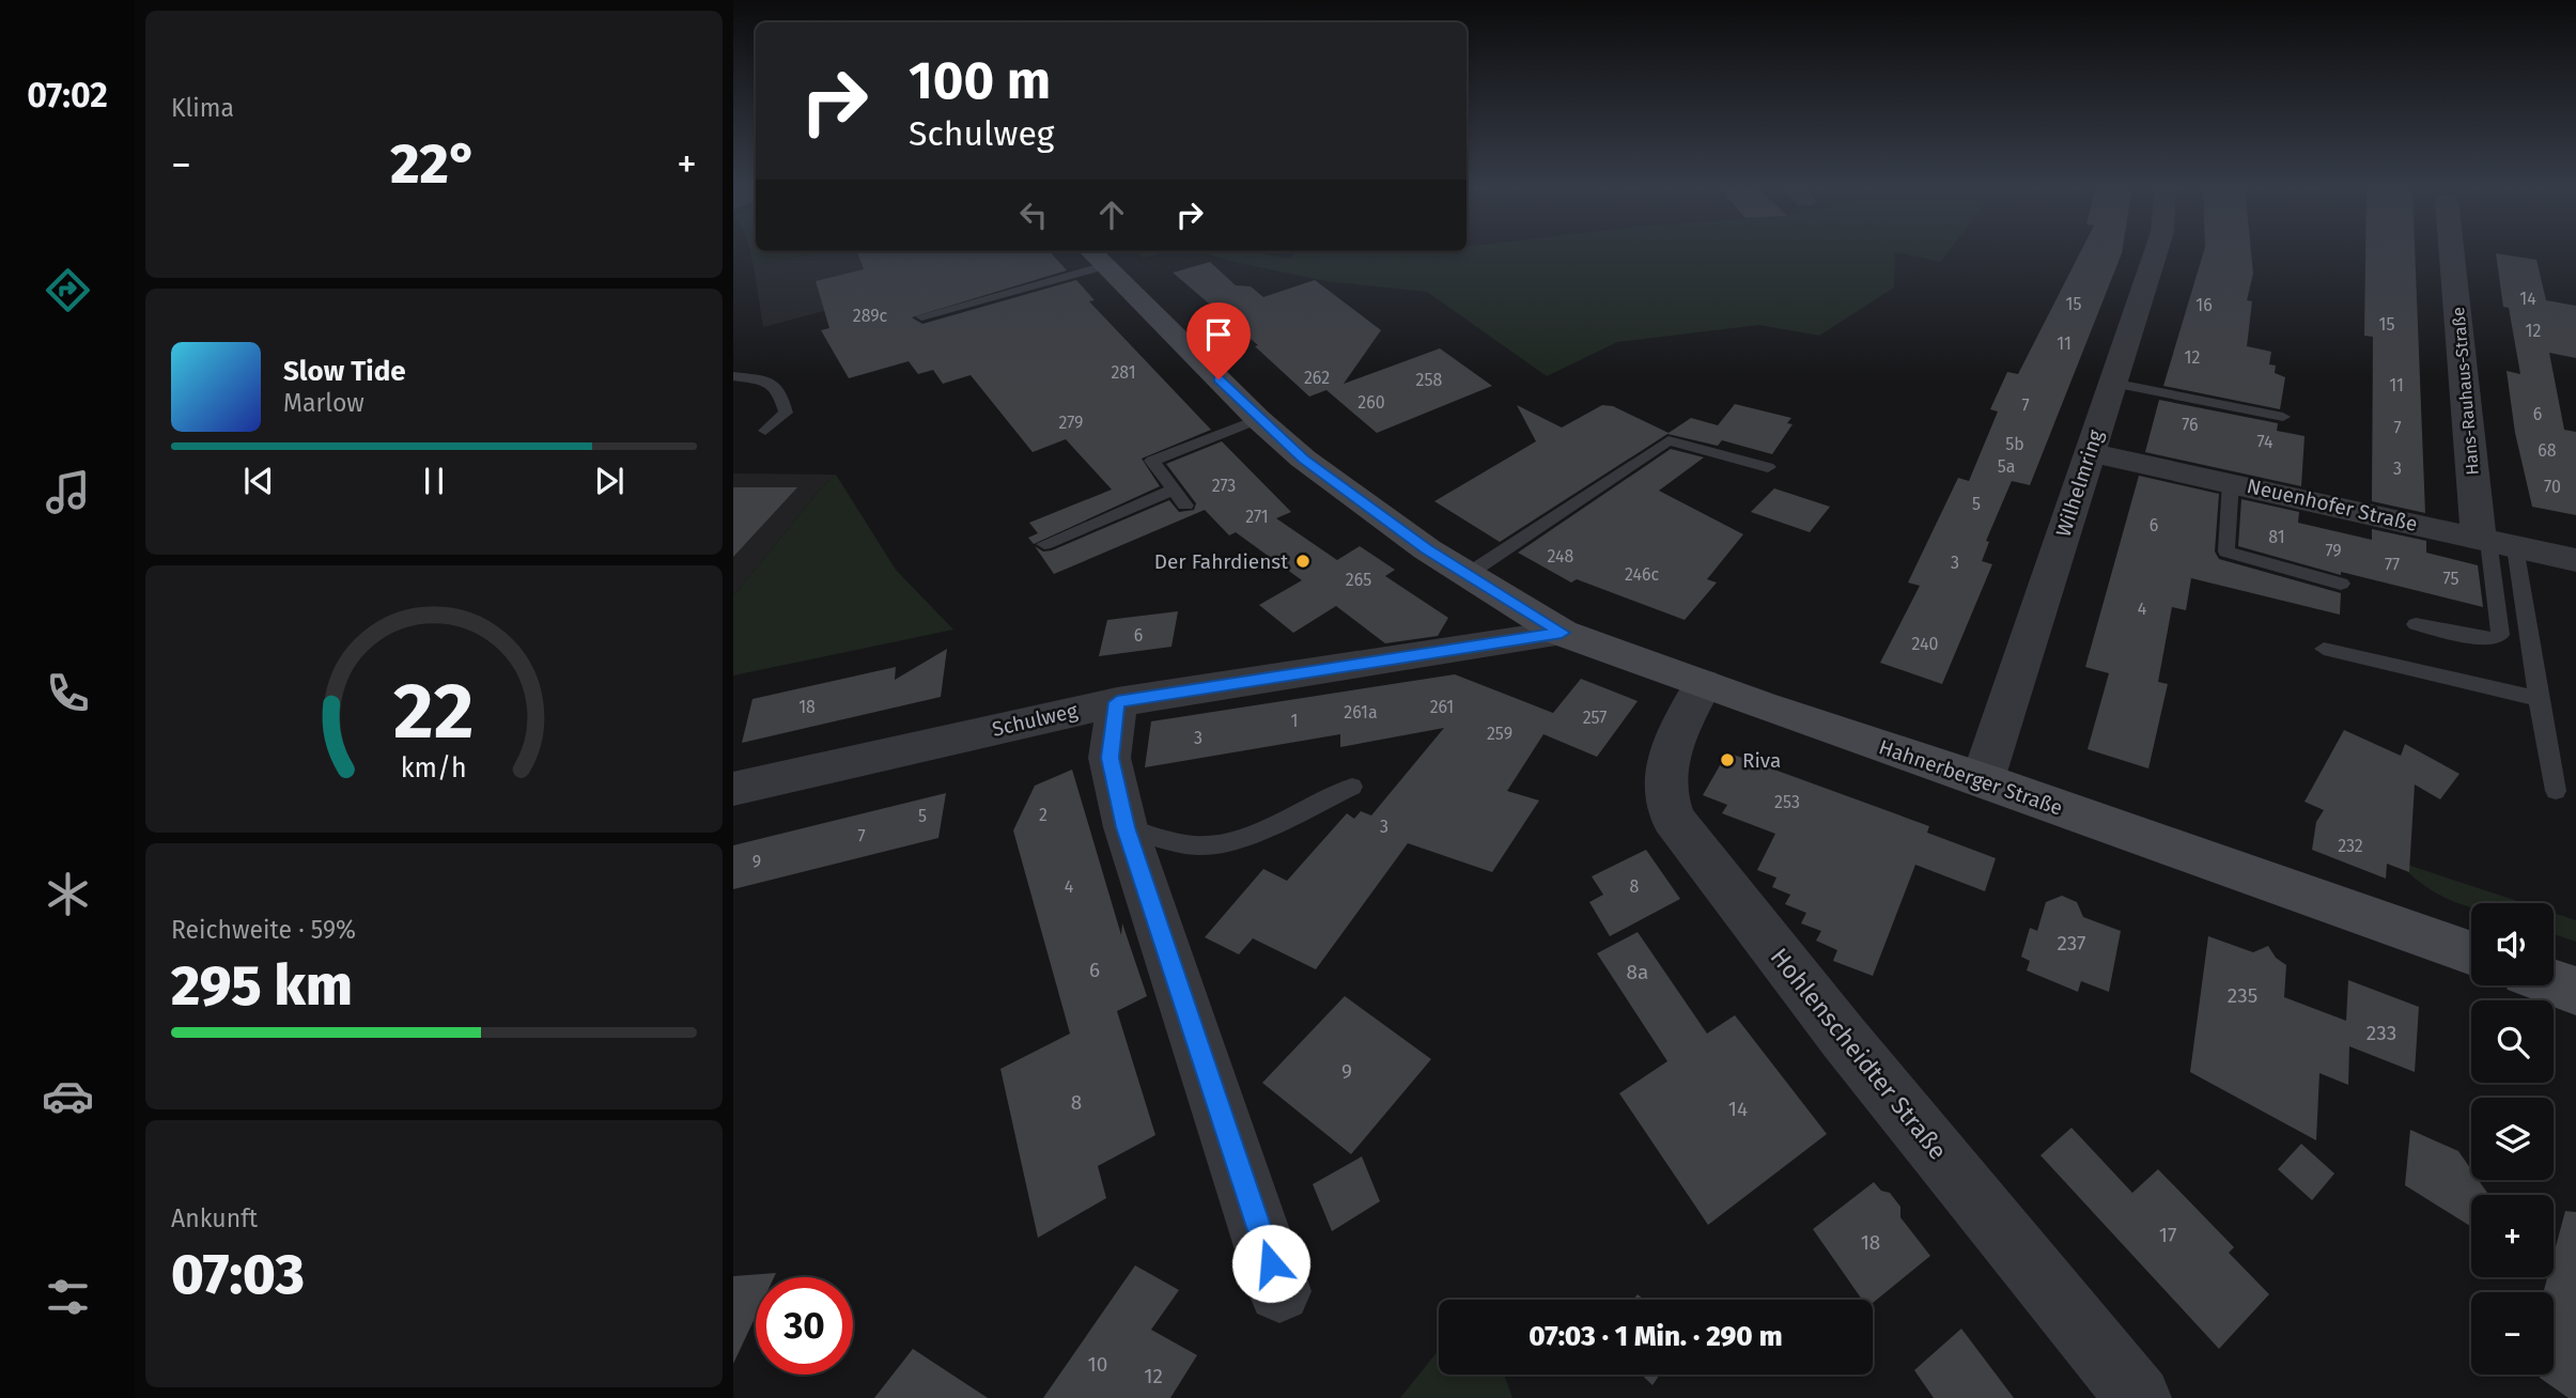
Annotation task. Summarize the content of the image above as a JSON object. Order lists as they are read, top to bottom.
{
  "streets": {
    "main road": ["Hahnerberger Straße"],
    "street": [
      "Hans-Rauhaus-Straße",
      "Wilhelmring",
      "Neuenhofer Straße",
      "Schulweg",
      "Hohlenscheidter Straße"
    ]
  },
  "crossings": [
    ["Hans-Rauhaus-Straße", "Neuenhofer Straße"],
    ["Wilhelmring", "Neuenhofer Straße"],
    ["Wilhelmring", "Hahnerberger Straße"],
    ["Schulweg", "Hahnerberger Straße"],
    ["Hahnerberger Straße", "Hohlenscheidter Straße"]
  ],
  "places": ["Der Fahrdienst", "Riva"],
  "house_numbers": [
    "14",
    "15",
    "16",
    "289c",
    "15",
    "12",
    "11",
    "12",
    "281",
    "262",
    "258",
    "11",
    "260",
    "7",
    "6",
    "279",
    "76",
    "7",
    "74",
    "5b",
    "68",
    "5a",
    "3",
    "273",
    "70",
    "5",
    "271",
    "6",
    "81",
    "79",
    "248",
    "3",
    "77",
    "246c",
    "75",
    "265",
    "4",
    "6",
    "240",
    "18",
    "261",
    "261a",
    "257",
    "1",
    "259",
    "3",
    "253",
    "2",
    "5",
    "3",
    "7",
    "232",
    "9",
    "4",
    "8",
    "237",
    "6",
    "8a",
    "235",
    "233",
    "9",
    "8",
    "14",
    "17",
    "18",
    "10",
    "12"
  ],
  "page": {
    "tabs": "07:02",
    "tile": [
      "Klima",
      ["Reichweite · 59%", "295 km"],
      ["Ankunft", "07:03"]
    ],
    "turn": ["100 m", "Schulweg"],
    "heat": ["−", "22°", "+"],
    "song": ["Slow Tide", "Marlow"],
    "map_buttons": ["+", "−"],
    "limit": "30",
    "trip": "07:03 · 1 Min. · 290 m",
    "gauge": ["22", "km/h"]
  }
}
